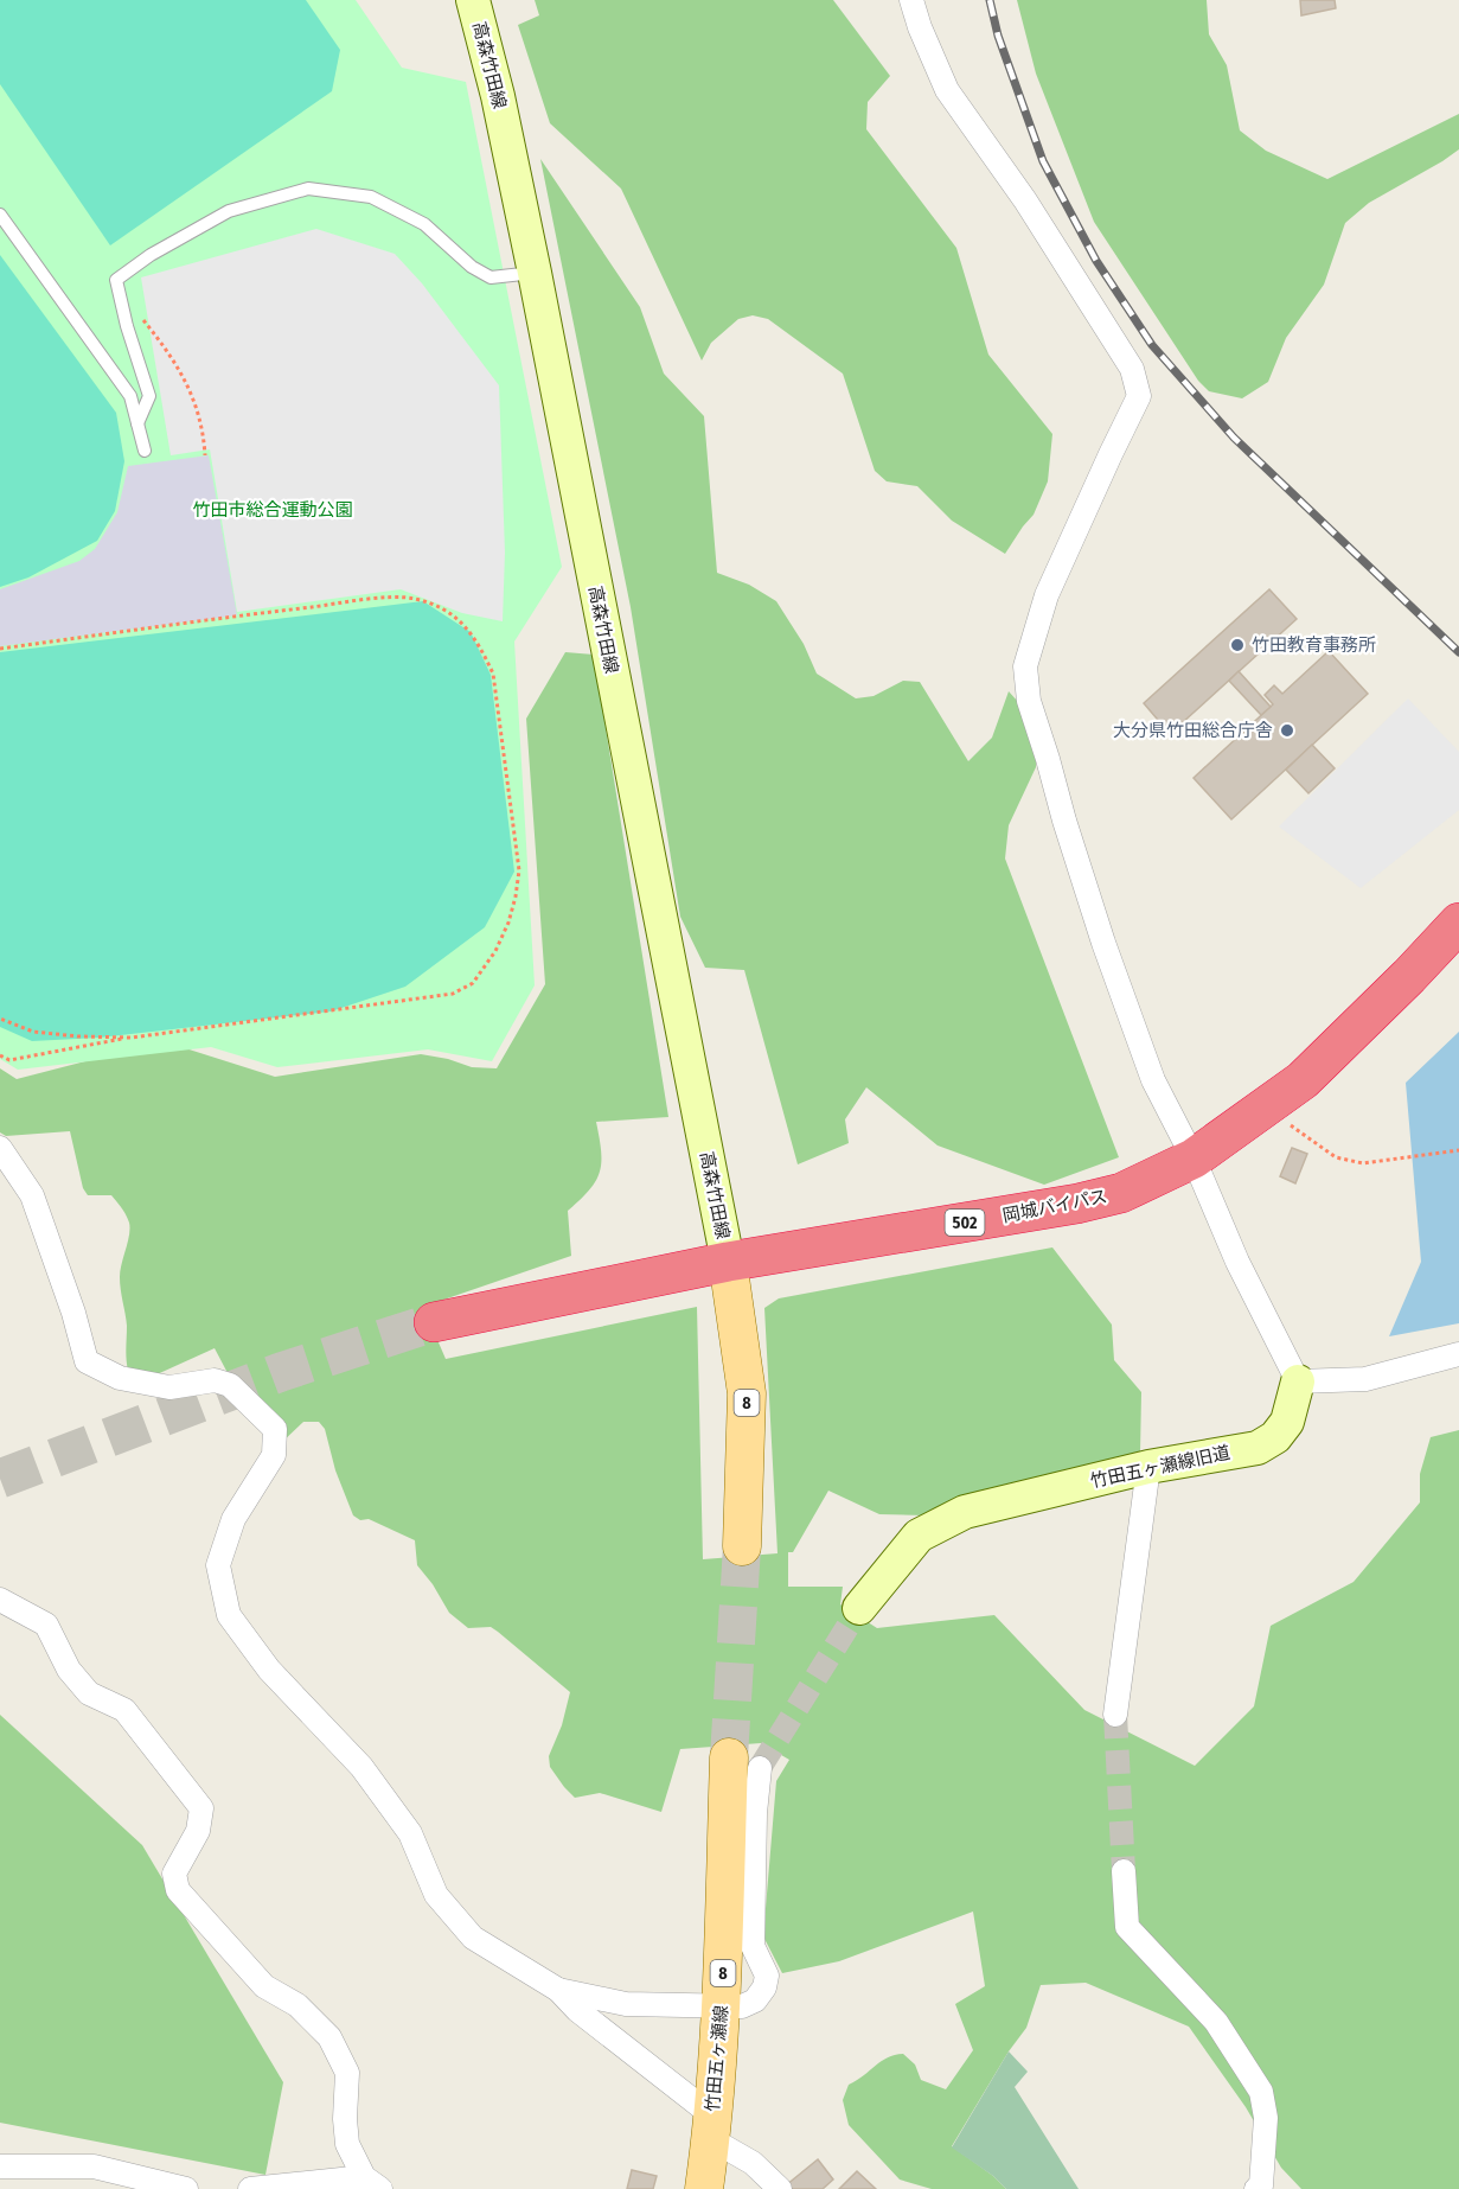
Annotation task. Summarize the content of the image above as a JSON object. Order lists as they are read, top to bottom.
{
  "streets": {
    "highway": ["岡城バイパス", "502"],
    "main road": [
      "高森竹田線",
      "8",
      "竹田五ヶ瀬線旧道",
      "竹田五ヶ瀬線"
    ]
  },
  "crossings": [
    ["高森竹田線", "岡城バイパス"],
    ["高森竹田線", "8"],
    ["岡城バイパス", "8"]
  ],
  "parks": ["竹田市総合運動公園"],
  "places": ["竹田教育事務所", "大分県竹田総合庁舎"]
}
